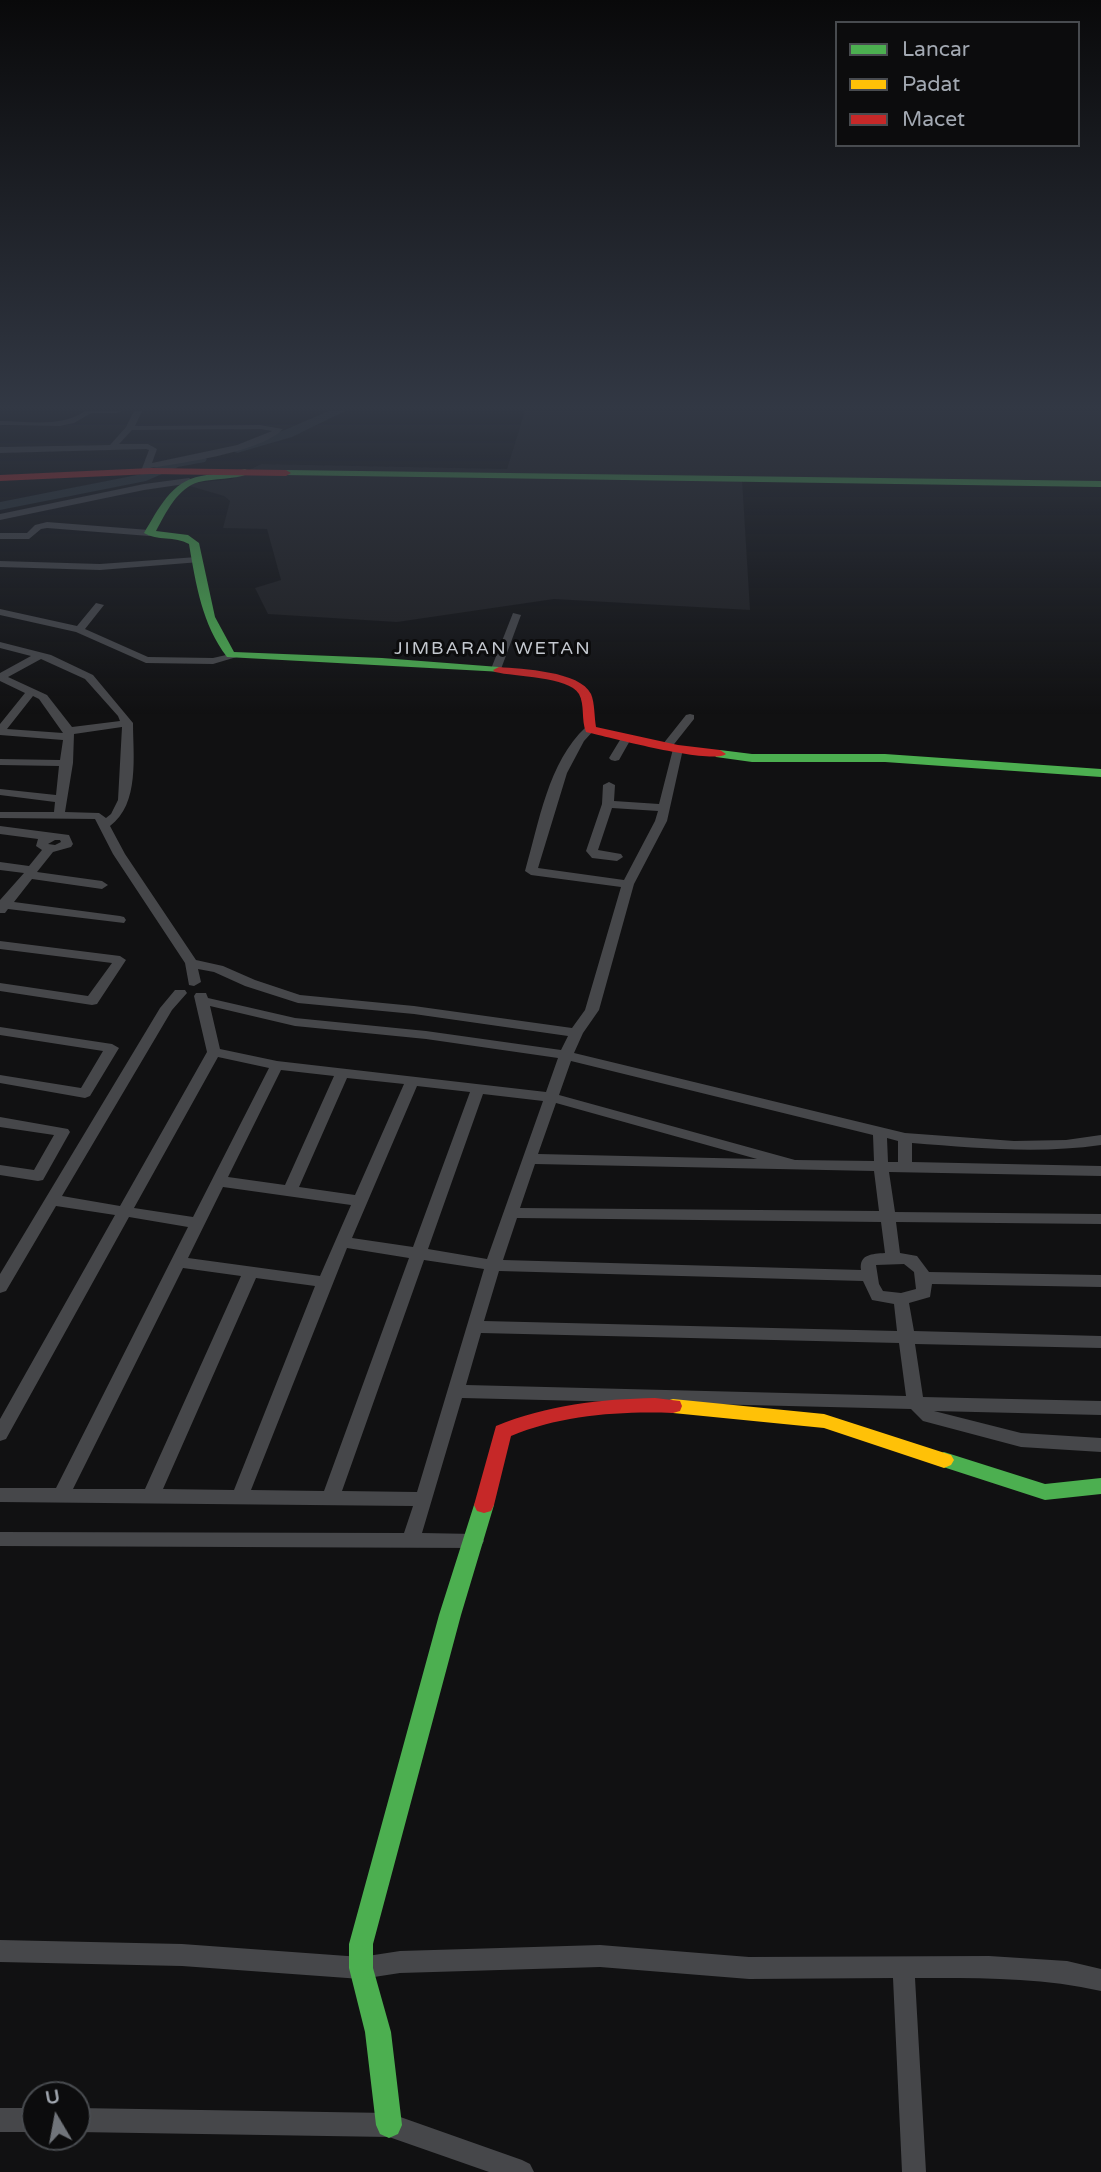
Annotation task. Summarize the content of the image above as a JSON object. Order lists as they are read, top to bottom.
{
  "districts": ["JIMBARAN WETAN"],
  "legend": ["Lancar", "Padat", "Macet"],
  "north": "top"
}
